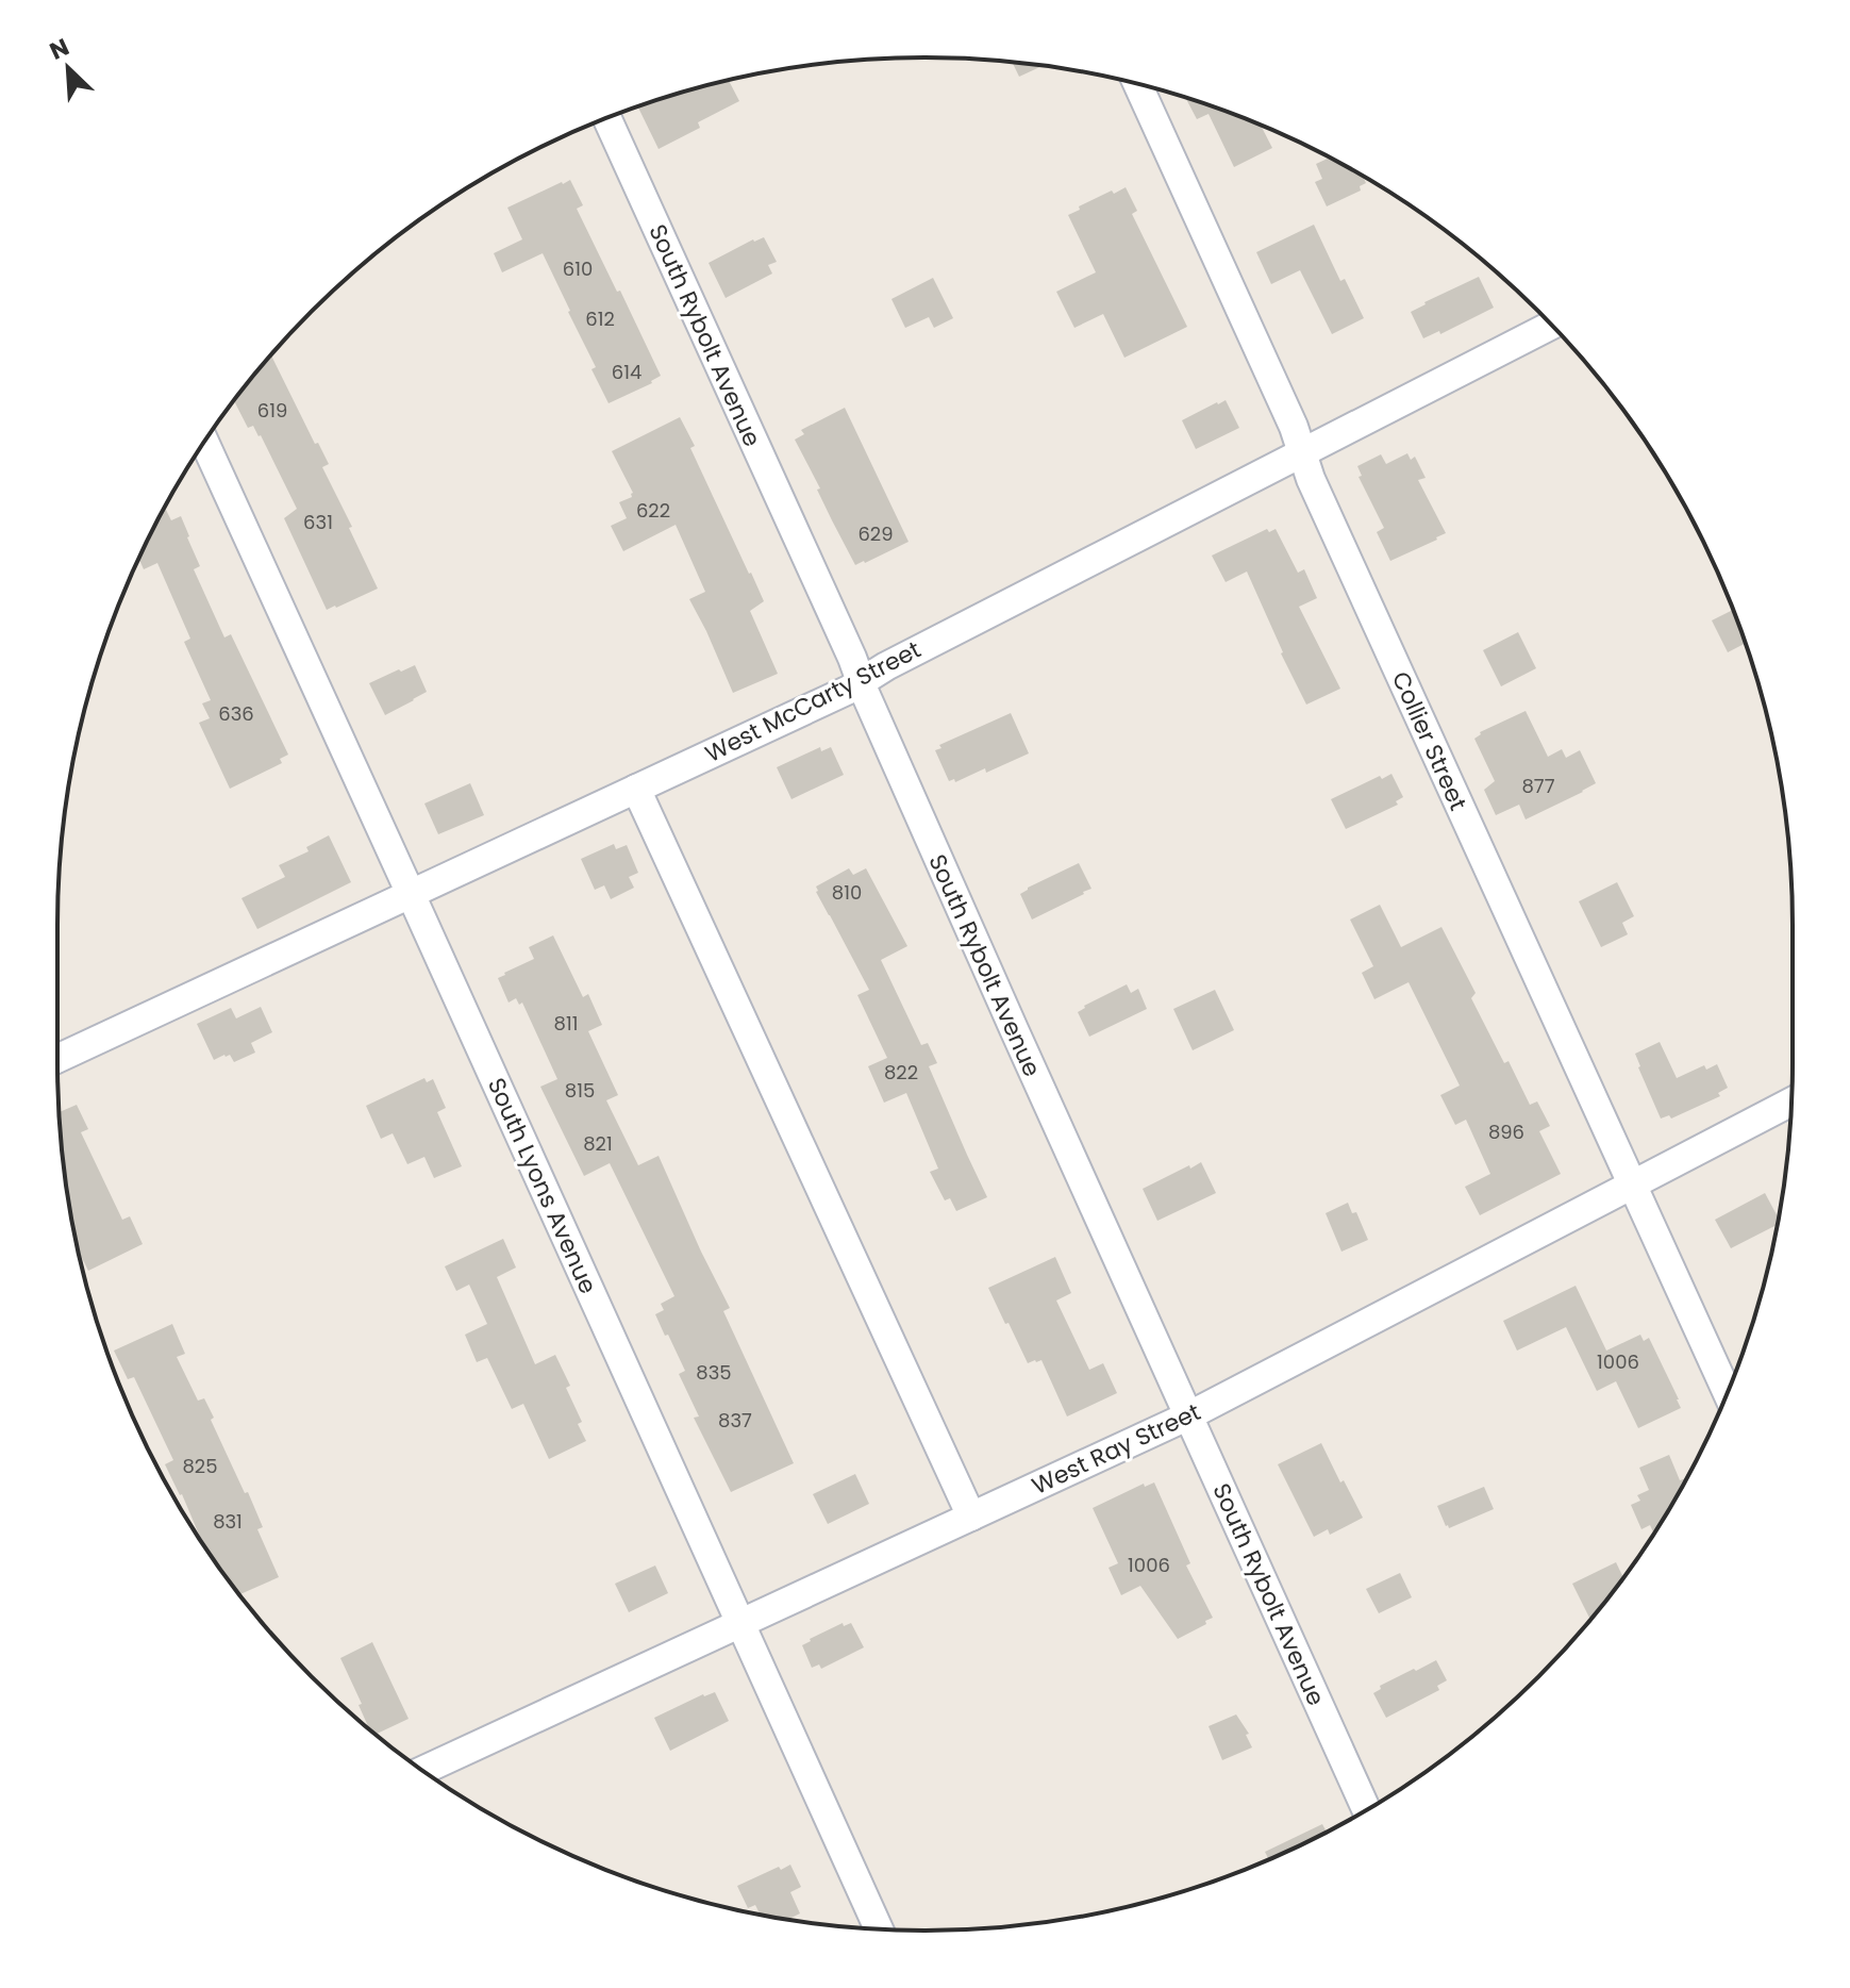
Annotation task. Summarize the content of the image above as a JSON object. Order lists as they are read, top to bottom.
{
  "streets": {
    "street": [
      "South Rybolt Avenue",
      "West McCarty Street",
      "Collier Street",
      "South Lyons Avenue",
      "West Ray Street"
    ]
  },
  "crossings": [
    ["South Rybolt Avenue", "West McCarty Street"],
    ["South Rybolt Avenue", "West Ray Street"],
    ["West McCarty Street", "Collier Street"],
    ["West McCarty Street", "South Lyons Avenue"],
    ["Collier Street", "West Ray Street"],
    ["South Lyons Avenue", "West Ray Street"]
  ],
  "house_numbers": [
    "610",
    "612",
    "614",
    "619",
    "622",
    "631",
    "629",
    "636",
    "877",
    "810",
    "811",
    "822",
    "815",
    "896",
    "821",
    "1006",
    "835",
    "837",
    "825",
    "831",
    "1006"
  ],
  "north": "top left"
}
